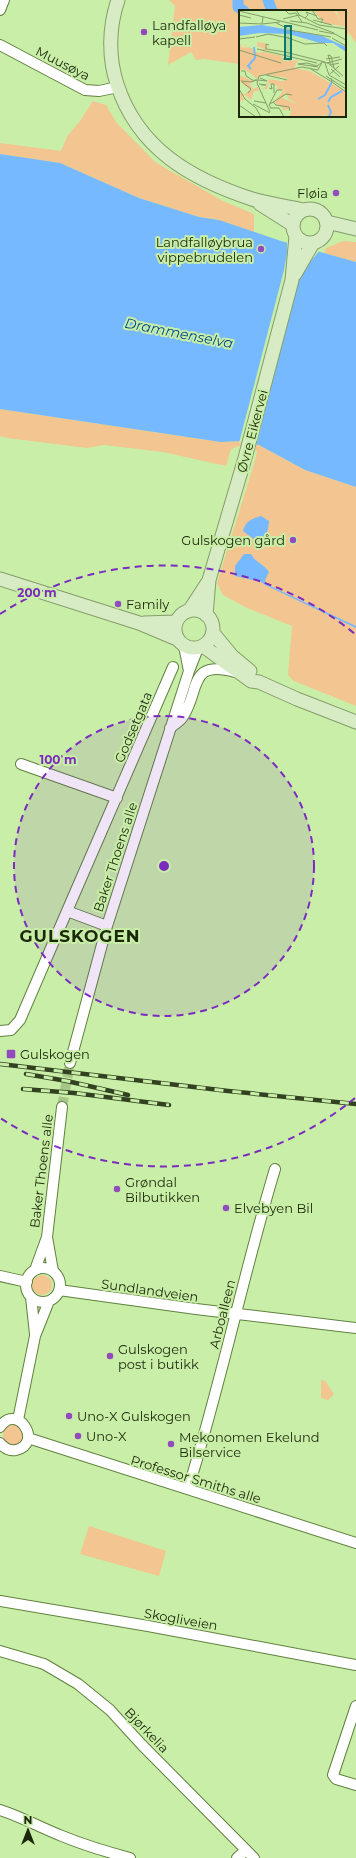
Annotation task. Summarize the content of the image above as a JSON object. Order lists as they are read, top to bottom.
{
  "streets": {
    "main road": ["Øvre Eikervei"],
    "street": [
      "Muusøya",
      "Godsetgata",
      "Baker Thoens alle",
      "Sundlandveien",
      "Arboalleen",
      "Professor Smiths alle",
      "Skogliveien",
      "Bjørkelia"
    ]
  },
  "crossings": [
    ["Øvre Eikervei", "Baker Thoens alle"],
    ["Baker Thoens alle", "Sundlandveien"],
    ["Sundlandveien", "Arboalleen"],
    ["Arboalleen", "Professor Smiths alle"]
  ],
  "districts": ["GULSKOGEN"],
  "water": ["Drammenselva"],
  "places": {
    "other": [
      "Landfalløya kapell",
      "Fløia",
      "Landfalløybrua vippebrudelen",
      "Gulskogen gård",
      "Family",
      "Grøndal Bilbutikken",
      "Elvebyen Bil",
      "Gulskogen post i butikk",
      "Uno-X Gulskogen",
      "Uno-X",
      "Mekonomen Ekelund Bilservice"
    ],
    "transit": ["Gulskogen"]
  },
  "north": "top",
  "rings": ["200 m", "100 m"]
}
